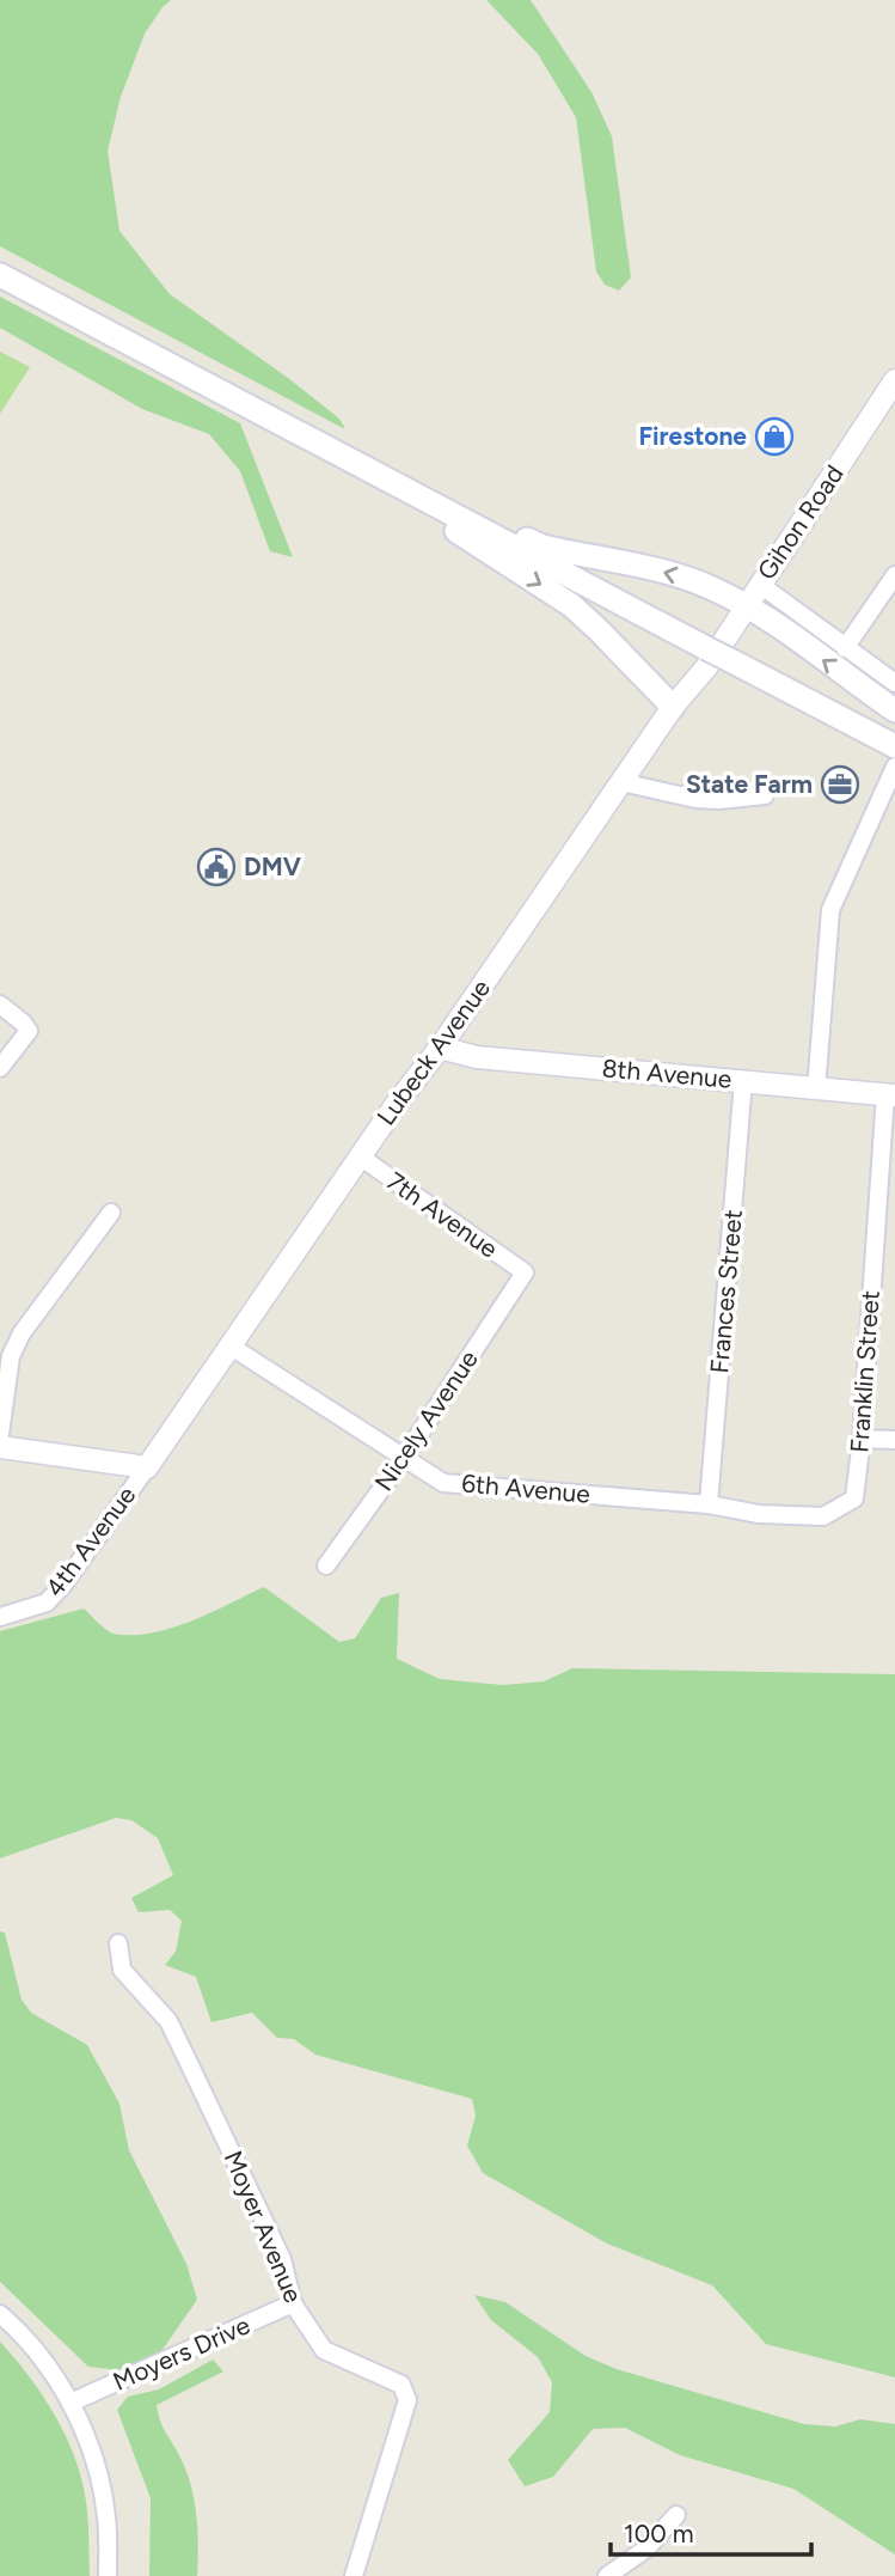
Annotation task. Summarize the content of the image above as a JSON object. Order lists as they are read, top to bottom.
{
  "streets": {
    "street": [
      "Gihon Road",
      "Lubeck Avenue",
      "8th Avenue",
      "7th Avenue",
      "Frances Street",
      "Franklin Street",
      "Nicely Avenue",
      "6th Avenue",
      "4th Avenue",
      "Moyer Avenue",
      "Moyers Drive"
    ]
  },
  "crossings": [
    ["Gihon Road", "Lubeck Avenue"],
    ["Lubeck Avenue", "8th Avenue"],
    ["Lubeck Avenue", "7th Avenue"],
    ["Lubeck Avenue", "6th Avenue"],
    ["Lubeck Avenue", "4th Avenue"],
    ["8th Avenue", "Frances Street"],
    ["8th Avenue", "Franklin Street"],
    ["7th Avenue", "Nicely Avenue"],
    ["Frances Street", "6th Avenue"],
    ["Franklin Street", "6th Avenue"],
    ["Nicely Avenue", "6th Avenue"],
    ["Moyer Avenue", "Moyers Drive"]
  ],
  "places": {
    "shop": ["Firestone"],
    "office": ["State Farm"],
    "public building": ["DMV"]
  },
  "scale_bar": "100 m"
}
